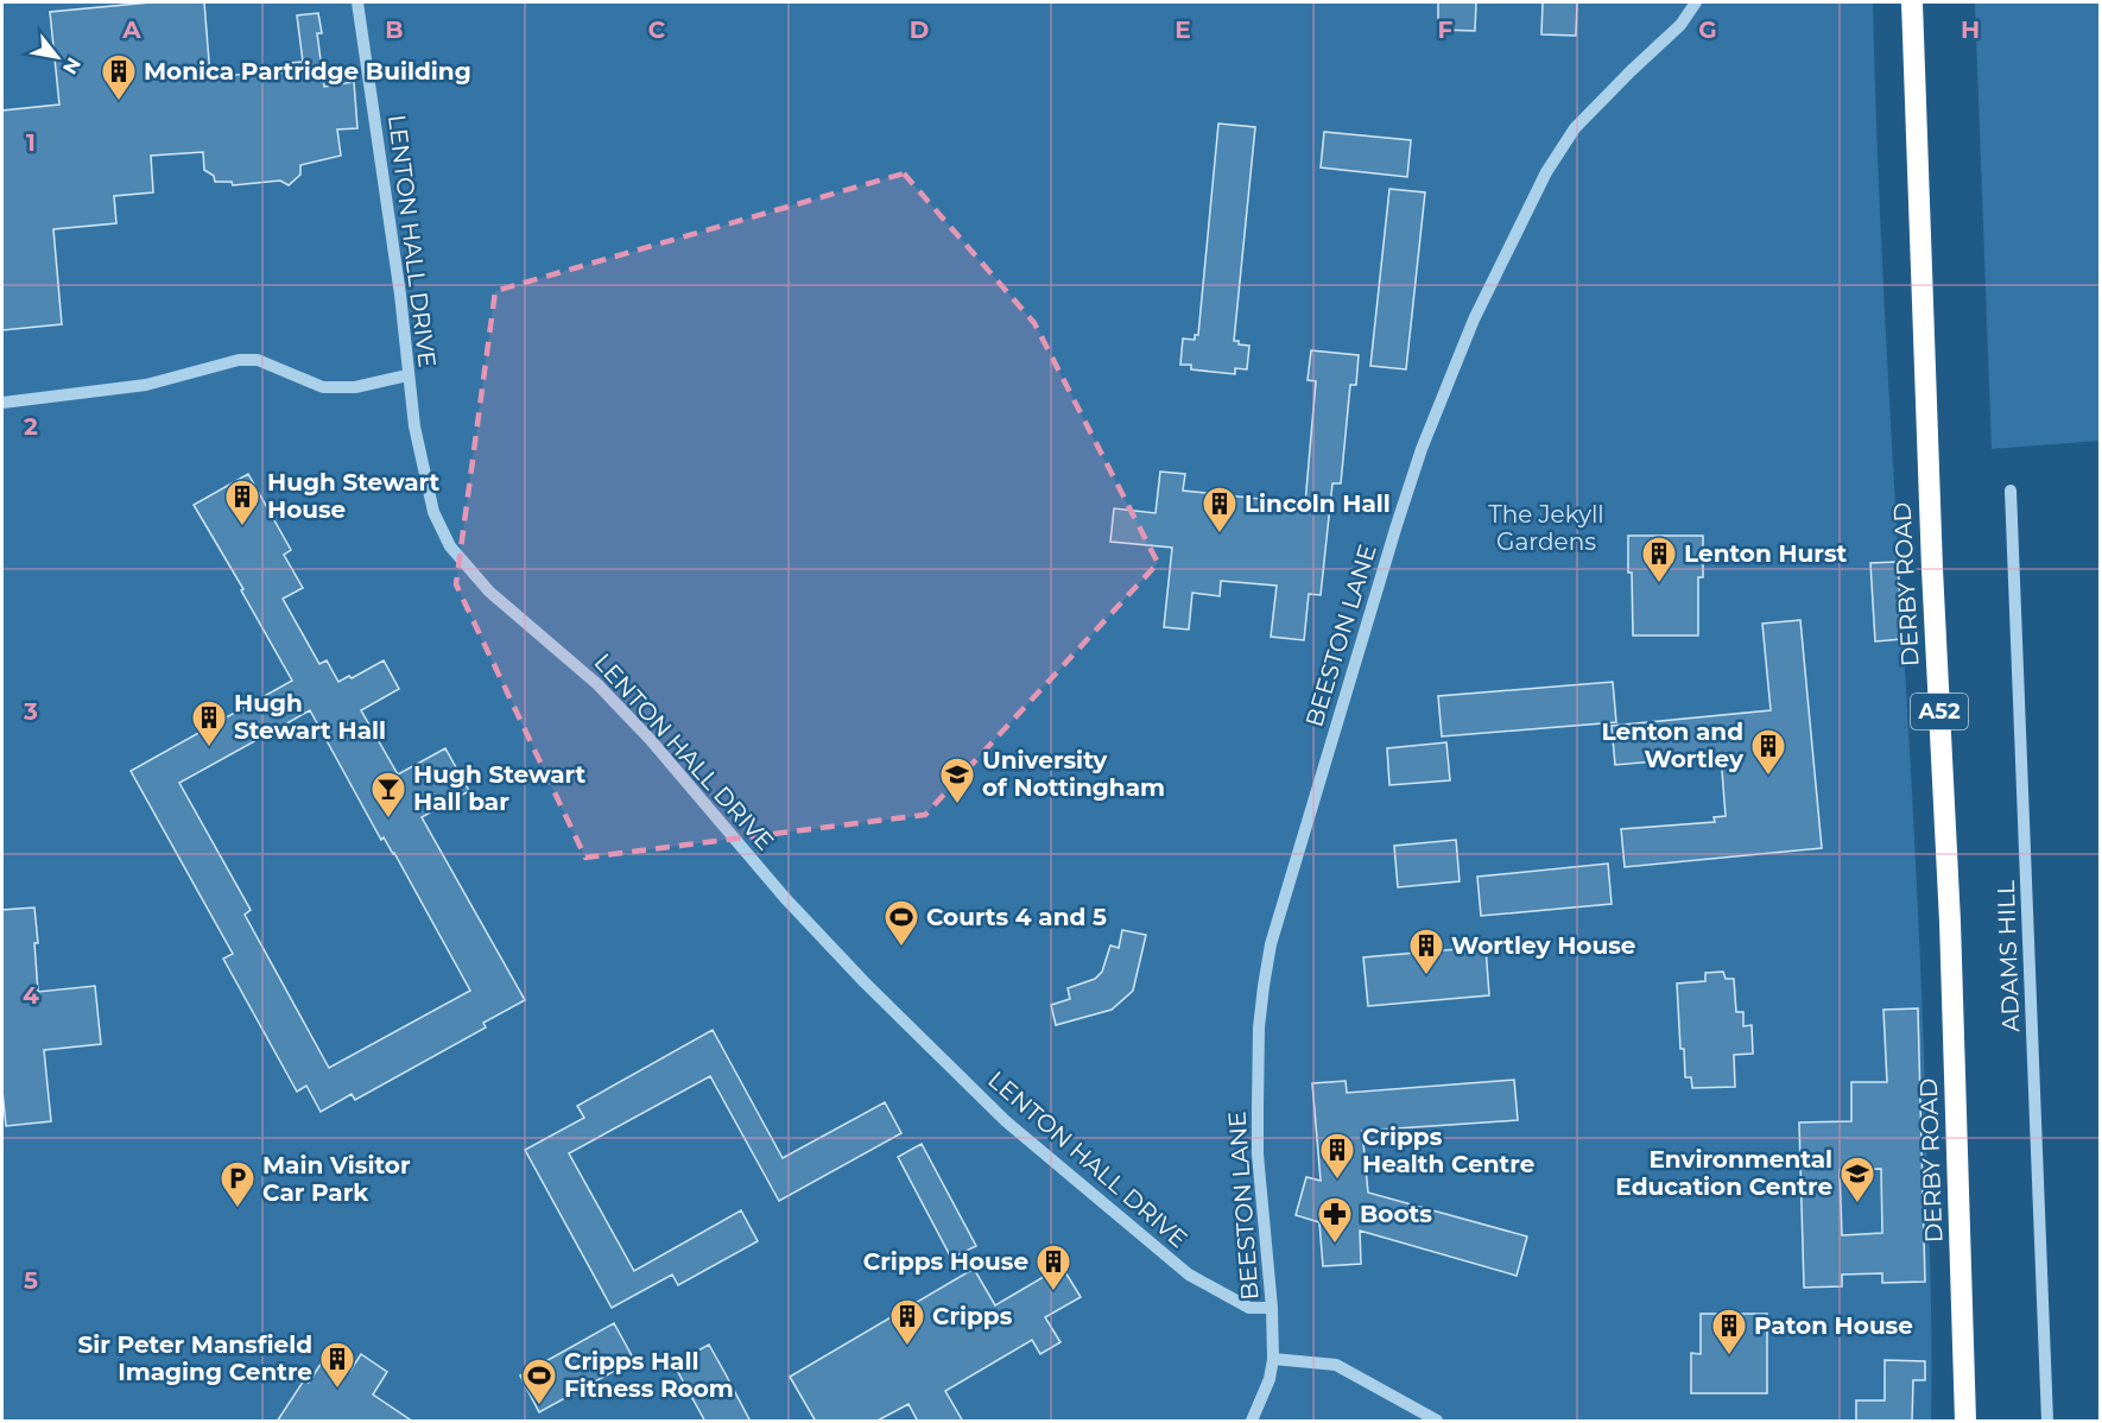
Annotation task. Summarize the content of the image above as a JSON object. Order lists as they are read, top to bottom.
{
  "streets": {
    "highway": ["DERBY ROAD", "A52"],
    "street": ["LENTON HALL DRIVE", "BEESTON LANE", "ADAMS HILL"]
  },
  "crossings": [
    ["LENTON HALL DRIVE", "BEESTON LANE"]
  ],
  "parks": ["The Jekyll Gardens"],
  "places": {
    "building": [
      "Monica Partridge Building",
      "Hugh Stewart House",
      "Lincoln Hall",
      "Lenton Hurst",
      "Hugh Stewart Hall",
      "Lenton and Wortley",
      "Wortley House",
      "Cripps Health Centre",
      "Cripps House",
      "Cripps",
      "Paton House",
      "Sir Peter Mansfield Imaging Centre"
    ],
    "school or university": ["University of Nottingham", "Environmental Education Centre"],
    "bar": ["Hugh Stewart Hall bar"],
    "sports": ["Courts 4 and 5", "Cripps Hall Fitness Room"],
    "parking": ["Main Visitor Car Park"],
    "pharmacy": ["Boots"]
  },
  "north": "bottom right",
  "grid": {
    "columns": [
      "A",
      "B",
      "C",
      "D",
      "E",
      "F",
      "G",
      "H"
    ],
    "rows": [
      "1",
      "2",
      "3",
      "4",
      "5"
    ]
  }
}
